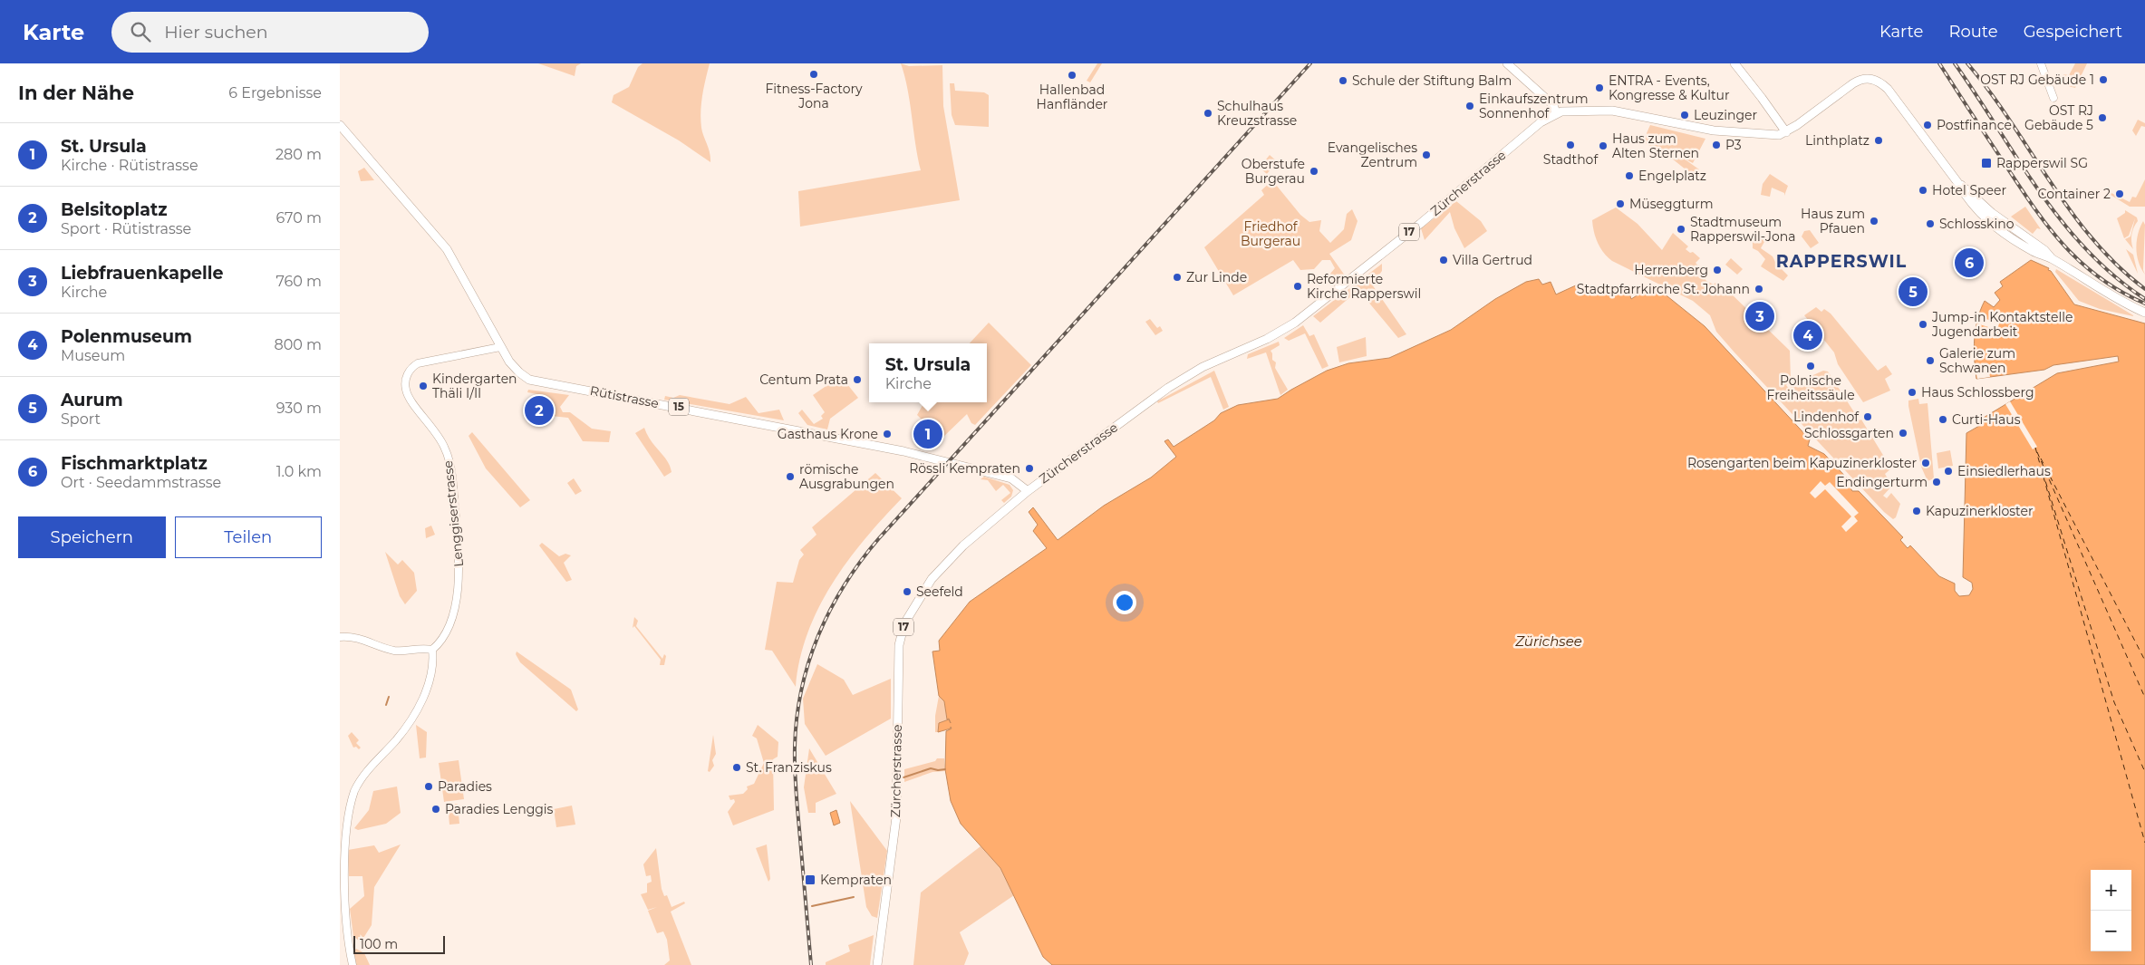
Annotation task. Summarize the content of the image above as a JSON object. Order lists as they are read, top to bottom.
{
  "streets": {
    "main road": [
      "Zürcherstrasse",
      "17",
      "Rütistrasse",
      "15"
    ],
    "street": ["Lenggiserstrasse"]
  },
  "crossings": [
    ["Zürcherstrasse", "Rütistrasse"],
    ["Rütistrasse", "Lenggiserstrasse"]
  ],
  "districts": ["RAPPERSWIL"],
  "water": ["Zürichsee"],
  "parks": ["Friedhof Burgerau"],
  "places": {
    "other": [
      "Fitness-Factory Jona",
      "Hallenbad Hanfländer",
      "OST RJ Gebäude 1",
      "Schule der Stiftung Balm",
      "ENTRA - Events, Kongresse & Kultur",
      "Einkaufszentrum Sonnenhof",
      "Schulhaus Kreuzstrasse",
      "Leuzinger",
      "OST RJ Gebäude 5",
      "Postfinance",
      "Linthplatz",
      "Stadthof",
      "P3",
      "Haus zum Alten Sternen",
      "Evangelisches Zentrum",
      "Oberstufe Burgerau",
      "Engelplatz",
      "Hotel Speer",
      "Container 2",
      "Müseggturm",
      "Haus zum Pfauen",
      "Schlosskino",
      "Stadtmuseum Rapperswil-Jona",
      "Villa Gertrud",
      "Herrenberg",
      "Zur Linde",
      "Reformierte Kirche Rapperswil",
      "Stadtpfarrkirche St. Johann",
      "Jump-in Kontaktstelle Jugendarbeit",
      "Galerie zum Schwanen",
      "Polnische Freiheitssäule",
      "Centum Prata",
      "Kindergarten Thäli I/II",
      "Haus Schlossberg",
      "Lindenhof",
      "Curti-Haus",
      "Schlossgarten",
      "Gasthaus Krone",
      "Rosengarten beim Kapuzinerkloster",
      "Rössli Kempraten",
      "Einsiedlerhaus",
      "römische Ausgrabungen",
      "Endingerturm",
      "Kapuzinerkloster",
      "Seefeld",
      "St. Franziskus",
      "Paradies",
      "Paradies Lenggis"
    ],
    "transit": ["Rapperswil SG", "Kempraten"]
  },
  "scale_bar": "100 m",
  "page": {
    "header": "Karte",
    "search": "Hier suchen",
    "nav": ["Karte", "Route", "Gespeichert"],
    "heading": ["In der Nähe", "6 Ergebnisse"],
    "list": [
      {
        "mark": "1",
        "name": "St. Ursula",
        "note": "Kirche · Rütistrasse",
        "value": "280 m"
      },
      {
        "mark": "2",
        "name": "Belsitoplatz",
        "note": "Sport · Rütistrasse",
        "value": "670 m"
      },
      {
        "mark": "3",
        "name": "Liebfrauenkapelle",
        "note": "Kirche",
        "value": "760 m"
      },
      {
        "mark": "4",
        "name": "Polenmuseum",
        "note": "Museum",
        "value": "800 m"
      },
      {
        "mark": "5",
        "name": "Aurum",
        "note": "Sport",
        "value": "930 m"
      },
      {
        "mark": "6",
        "name": "Fischmarktplatz",
        "note": "Ort · Seedammstrasse",
        "value": "1.0 km"
      }
    ],
    "pins": [
      "6",
      "5",
      "3",
      "4",
      "2",
      "1"
    ],
    "popup": ["St. Ursula", "Kirche"],
    "buttons": ["Speichern", "Teilen"],
    "map_buttons": ["+", "−"],
    "scale": "100 m"
  }
}
